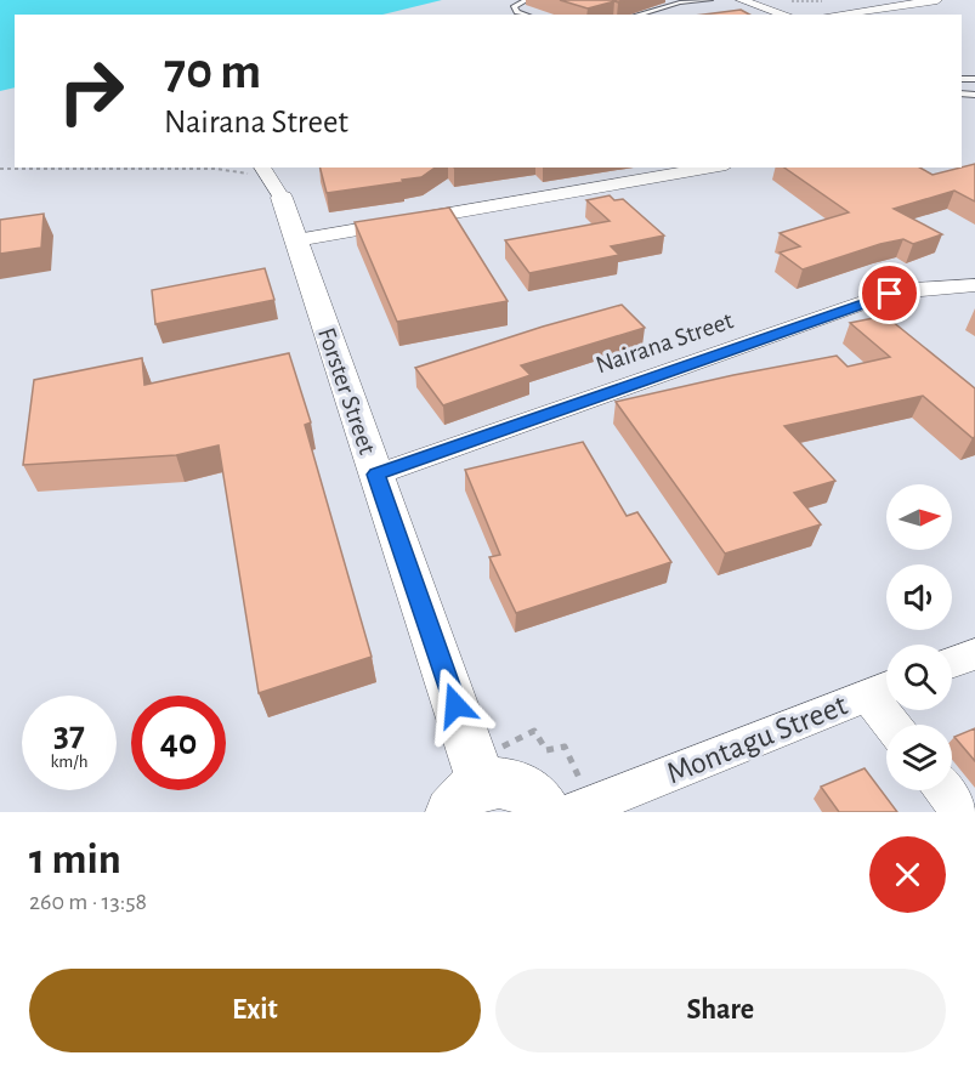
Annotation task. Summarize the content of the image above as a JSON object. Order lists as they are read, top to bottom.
{
  "streets": {
    "street": ["Nairana Street", "Forster Street", "Montagu Street"]
  },
  "crossings": [
    ["Nairana Street", "Forster Street"]
  ],
  "north": "right",
  "page": {
    "turn": ["70 m", "Nairana Street"],
    "speed": "37 km/h",
    "limit": "40",
    "heading": ["1 min", "260 m · 13:58"],
    "buttons": ["Exit", "Share"]
  }
}
